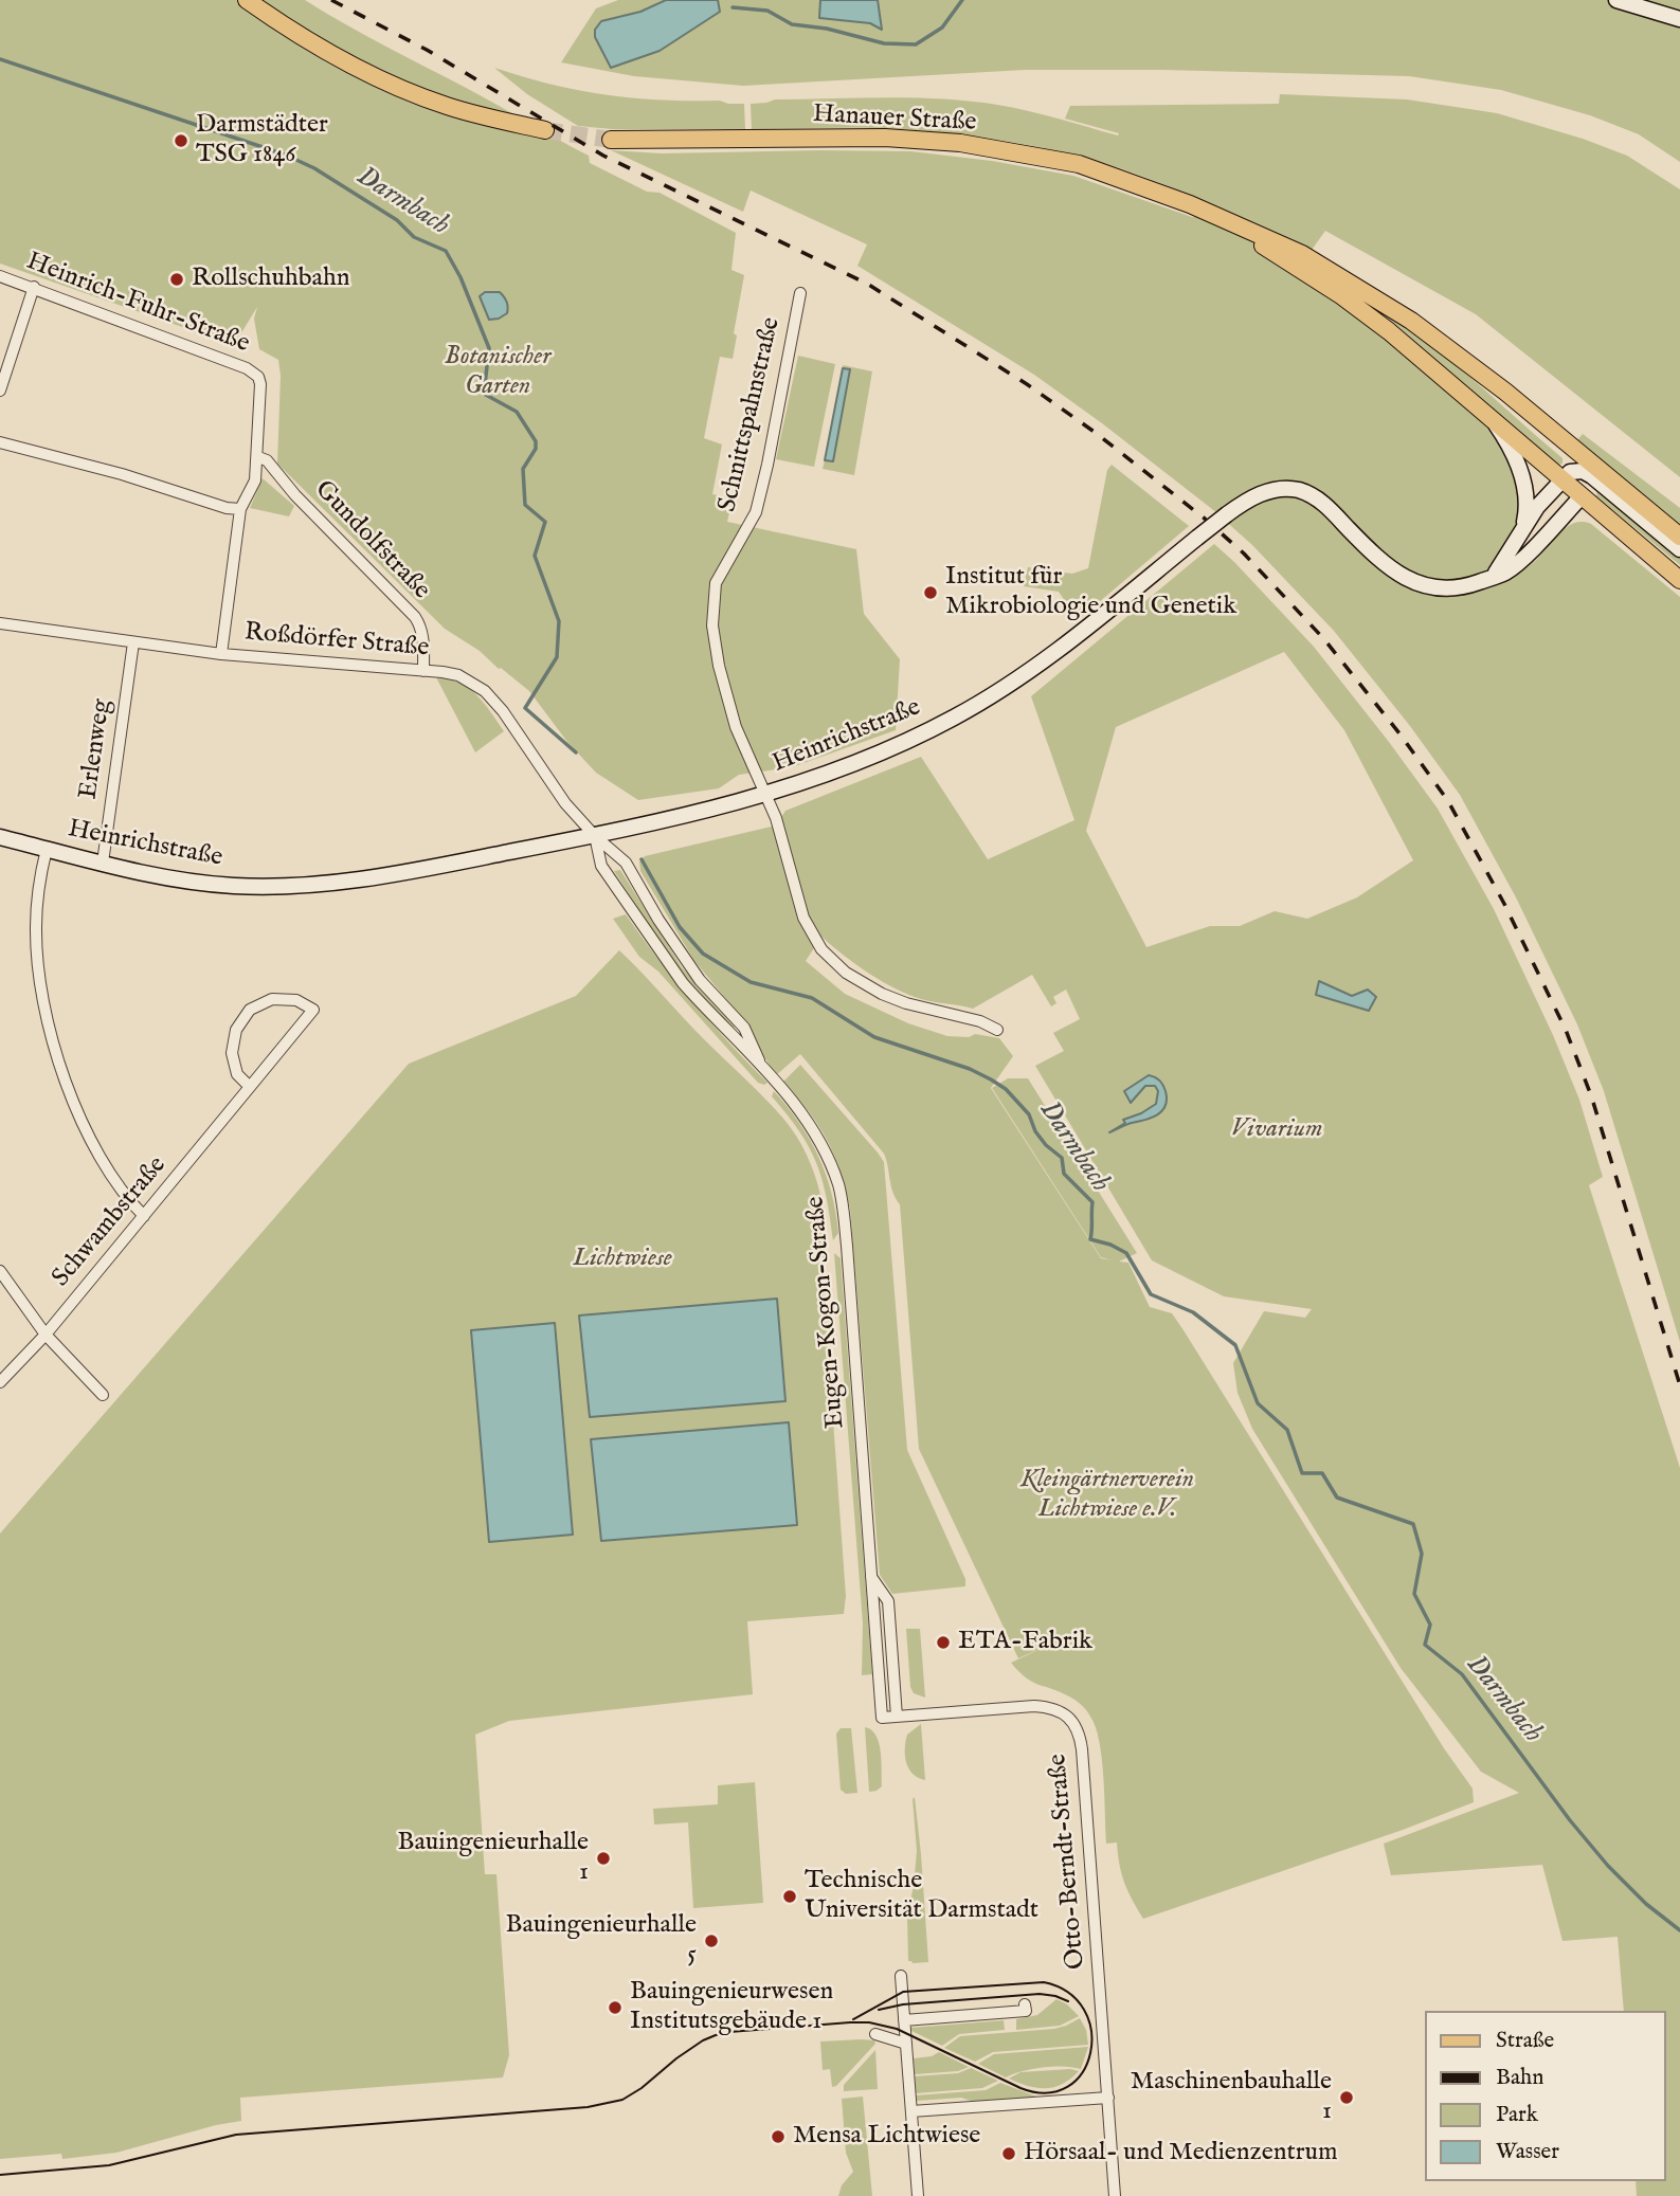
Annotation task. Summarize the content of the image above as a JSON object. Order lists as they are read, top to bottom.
{
  "streets": {
    "main road": ["Hanauer Straße", "Heinrichstraße"],
    "street": [
      "Heinrich-Fuhr-Straße",
      "Schnittspahnstraße",
      "Gundolfstraße",
      "Roßdörfer Straße",
      "Erlenweg",
      "Schwambstraße",
      "Eugen-Kogon-Straße",
      "Otto-Berndt-Straße"
    ]
  },
  "crossings": [
    ["Heinrich-Fuhr-Straße", "Gundolfstraße"],
    ["Schnittspahnstraße", "Heinrichstraße"],
    ["Gundolfstraße", "Roßdörfer Straße"],
    ["Roßdörfer Straße", "Heinrichstraße"],
    ["Roßdörfer Straße", "Erlenweg"],
    ["Roßdörfer Straße", "Eugen-Kogon-Straße"],
    ["Heinrichstraße", "Erlenweg"],
    ["Heinrichstraße", "Eugen-Kogon-Straße"],
    ["Eugen-Kogon-Straße", "Otto-Berndt-Straße"]
  ],
  "water": ["Darmbach"],
  "parks": [
    "Botanischer Garten",
    "Vivarium",
    "Lichtwiese",
    "Kleingärtnerverein Lichtwiese e.V."
  ],
  "places": [
    "Darmstädter TSG 1846",
    "Rollschuhbahn",
    "Institut für Mikrobiologie und Genetik",
    "ETA-Fabrik",
    "Bauingenieurhalle 1",
    "Technische Universität Darmstadt",
    "Bauingenieurhalle 5",
    "Bauingenieurwesen Institutsgebäude 1",
    "Maschinenbauhalle 1",
    "Mensa Lichtwiese",
    "Hörsaal- und Medienzentrum"
  ],
  "legend": [
    "Straße",
    "Bahn",
    "Park",
    "Wasser"
  ]
}
